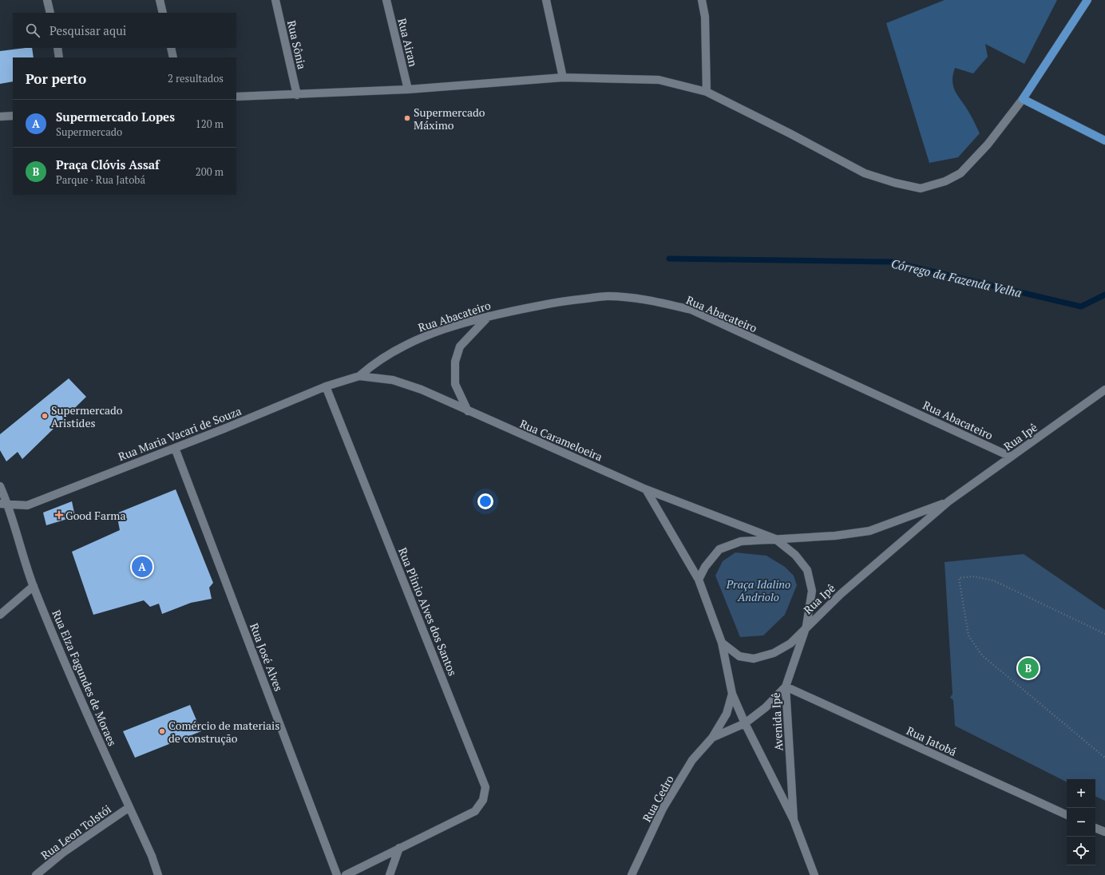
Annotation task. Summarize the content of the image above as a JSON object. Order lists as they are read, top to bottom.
{
  "streets": {
    "street": [
      "Rua Airan",
      "Rua Sônia",
      "Rua Abacateiro",
      "Rua Maria Vacari de Souza",
      "Rua Ipê",
      "Rua Carameloeira",
      "Rua Plinio Alves dos Santos",
      "Rua José Alves",
      "Rua Elza Fagundes de Moraes",
      "Avenida Ipê",
      "Rua Jatobá",
      "Rua Cedro",
      "Rua Leon Tolstói"
    ]
  },
  "crossings": [
    ["Rua Abacateiro", "Rua Maria Vacari de Souza"],
    ["Rua Abacateiro", "Rua Ipê"],
    ["Rua Abacateiro", "Rua Carameloeira"],
    ["Rua Maria Vacari de Souza", "Rua Carameloeira"],
    ["Rua Maria Vacari de Souza", "Rua Plinio Alves dos Santos"],
    ["Rua Maria Vacari de Souza", "Rua José Alves"],
    ["Rua Maria Vacari de Souza", "Rua Elza Fagundes de Moraes"],
    ["Rua Ipê", "Rua Carameloeira"],
    ["Rua Ipê", "Avenida Ipê"],
    ["Rua Elza Fagundes de Moraes", "Rua Leon Tolstói"],
    ["Avenida Ipê", "Rua Jatobá"],
    ["Avenida Ipê", "Rua Cedro"],
    ["Rua Jatobá", "Rua Cedro"]
  ],
  "water": ["Córrego da Fazenda Velha"],
  "parks": ["Praça Idalino Andriolo"],
  "places": {
    "other": ["Supermercado Máximo", "Supermercado Aristides", "Comércio de materiais de construção"],
    "health": ["Good Farma"]
  },
  "page": {
    "search": "Pesquisar aqui",
    "heading": ["Por perto", "2 resultados"],
    "list": [
      {
        "mark": "A",
        "name": "Supermercado Lopes",
        "note": "Supermercado",
        "value": "120 m"
      },
      {
        "mark": "B",
        "name": "Praça Clóvis Assaf",
        "note": "Parque · Rua Jatobá",
        "value": "200 m"
      }
    ],
    "pins": ["A", "B"],
    "map_buttons": ["+", "−"]
  }
}
